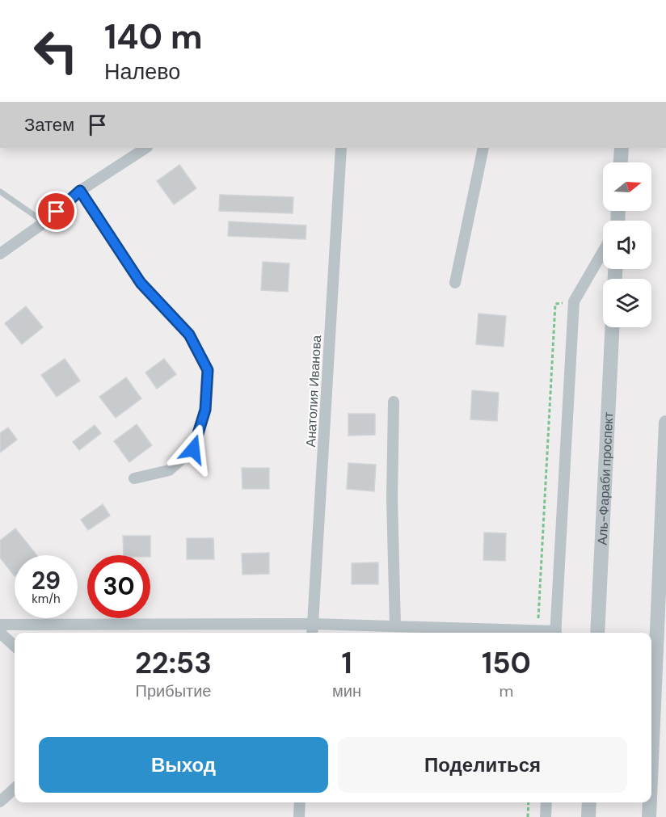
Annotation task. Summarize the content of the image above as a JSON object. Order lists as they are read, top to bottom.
{
  "streets": {
    "street": ["Анатолия Иванова", "Аль-Фараби проспект"]
  },
  "north": "right",
  "page": {
    "turn": ["140 m", "Налево"],
    "then": "Затем",
    "speed": "29 km/h",
    "limit": "30",
    "eta": [
      "22:53",
      "Прибытие",
      "1",
      "мин",
      "150",
      "m"
    ],
    "buttons": ["Выход", "Поделиться"]
  }
}
